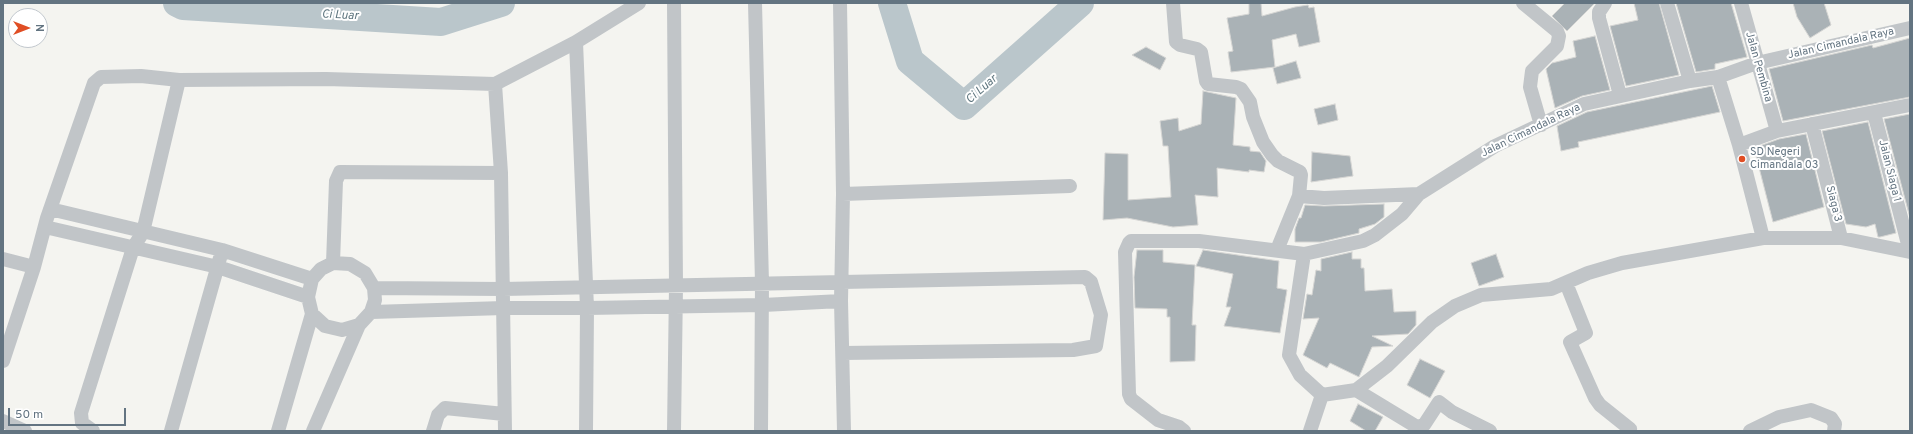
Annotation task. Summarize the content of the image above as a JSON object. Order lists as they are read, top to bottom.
{
  "streets": {
    "street": [
      "Jalan Cimandala Raya",
      "Jalan Pembina",
      "Jalan Siaga 1",
      "Siaga 3"
    ]
  },
  "crossings": [
    ["Jalan Cimandala Raya", "Jalan Pembina"]
  ],
  "water": ["Ci Luar"],
  "places": ["SD Negeri Cimandala 03"],
  "scale_bar": "50 m",
  "north": "right"
}
